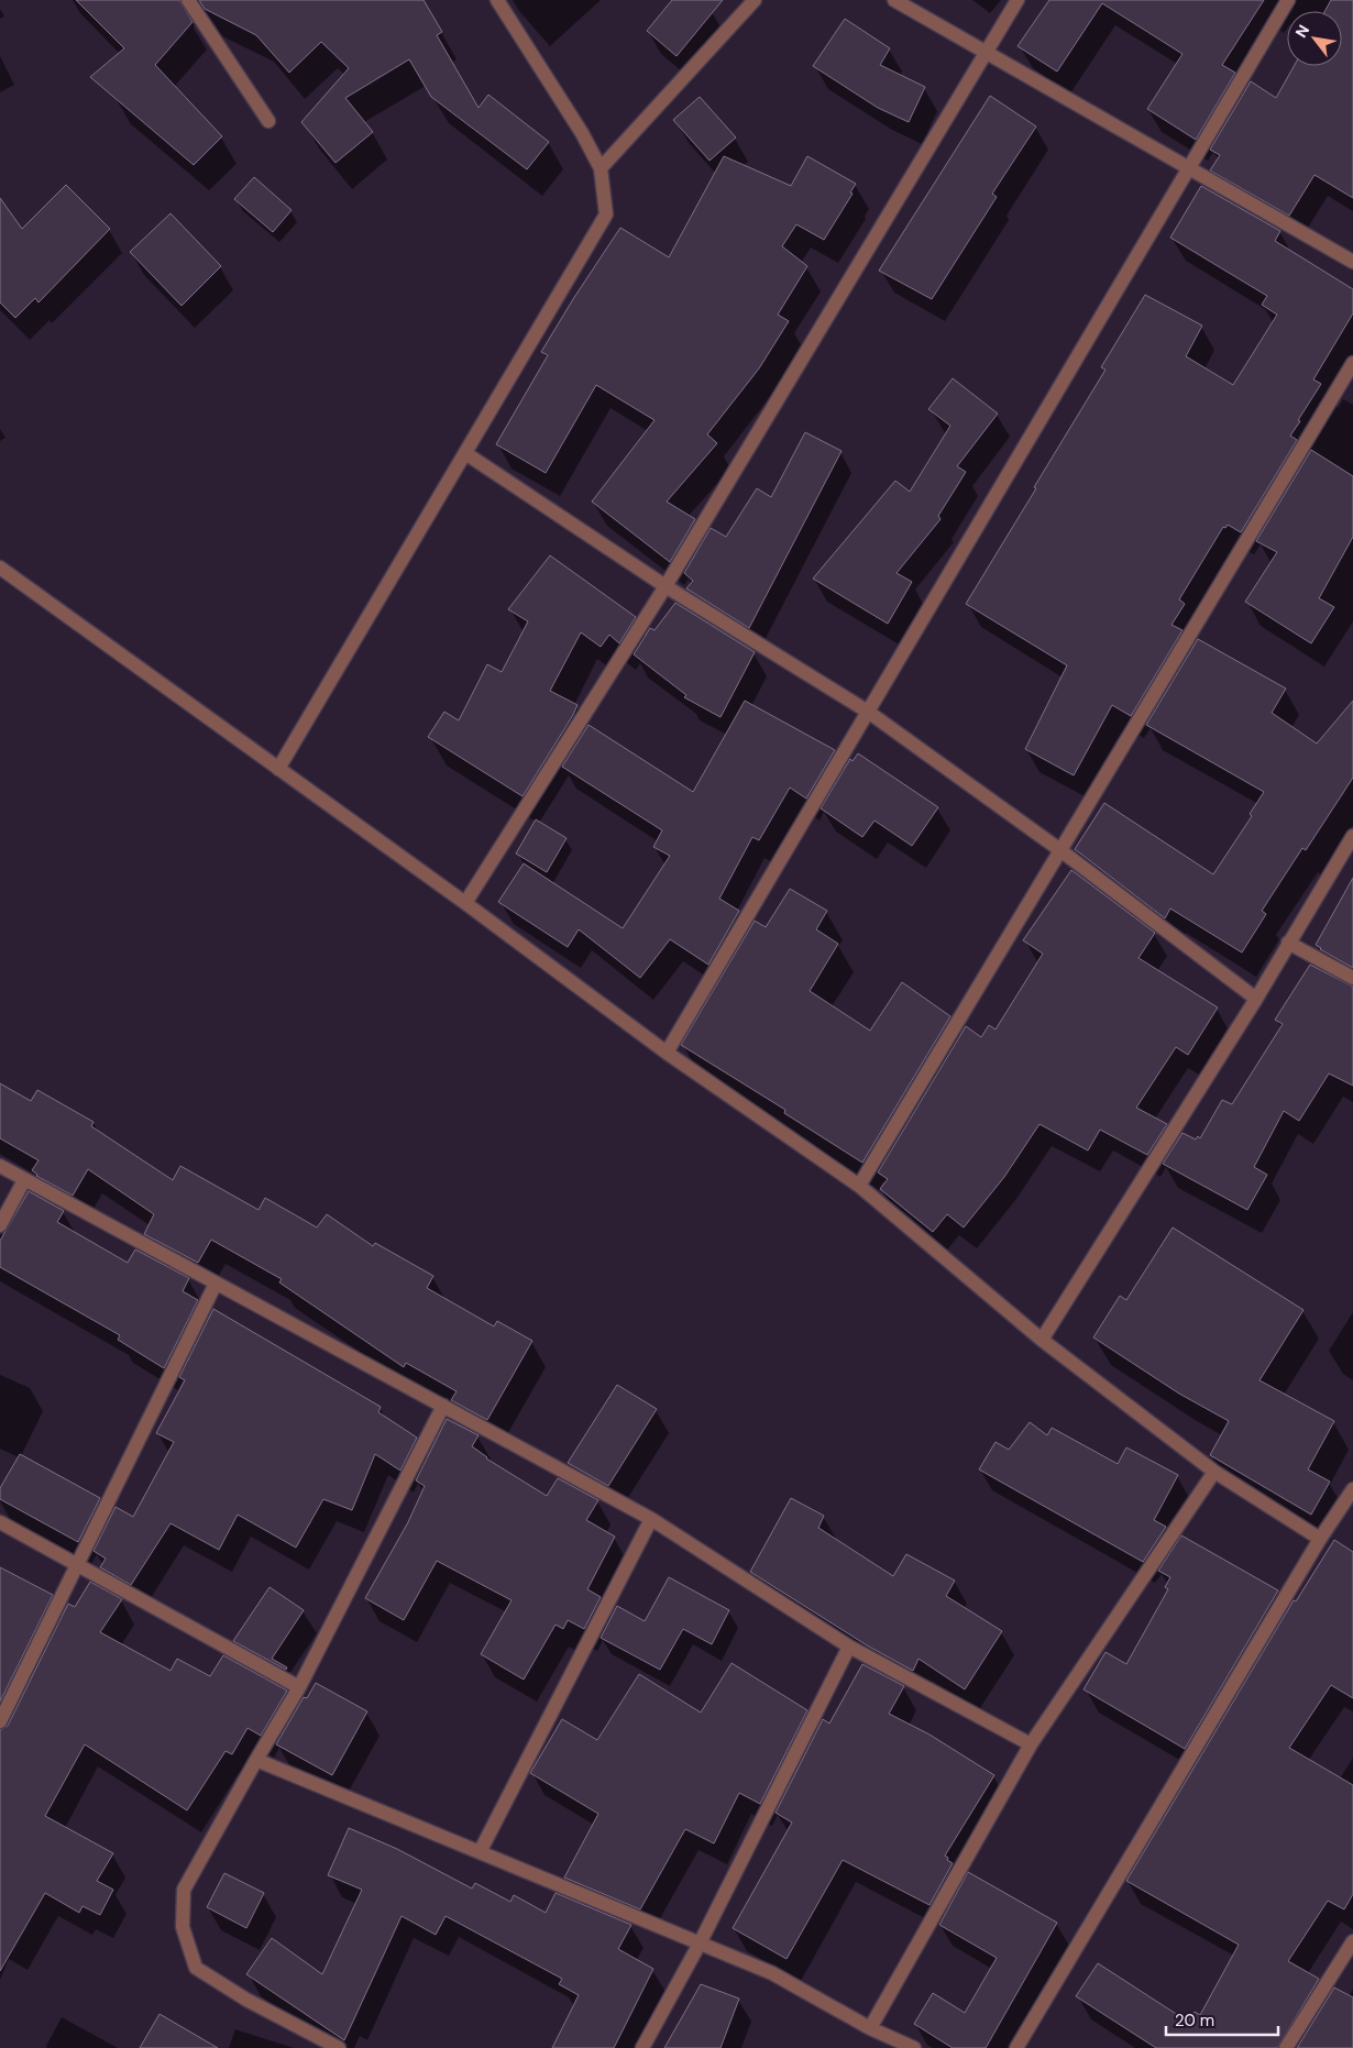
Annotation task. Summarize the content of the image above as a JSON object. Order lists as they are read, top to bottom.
{
  "scale_bar": "20 m",
  "north": "top left"
}
